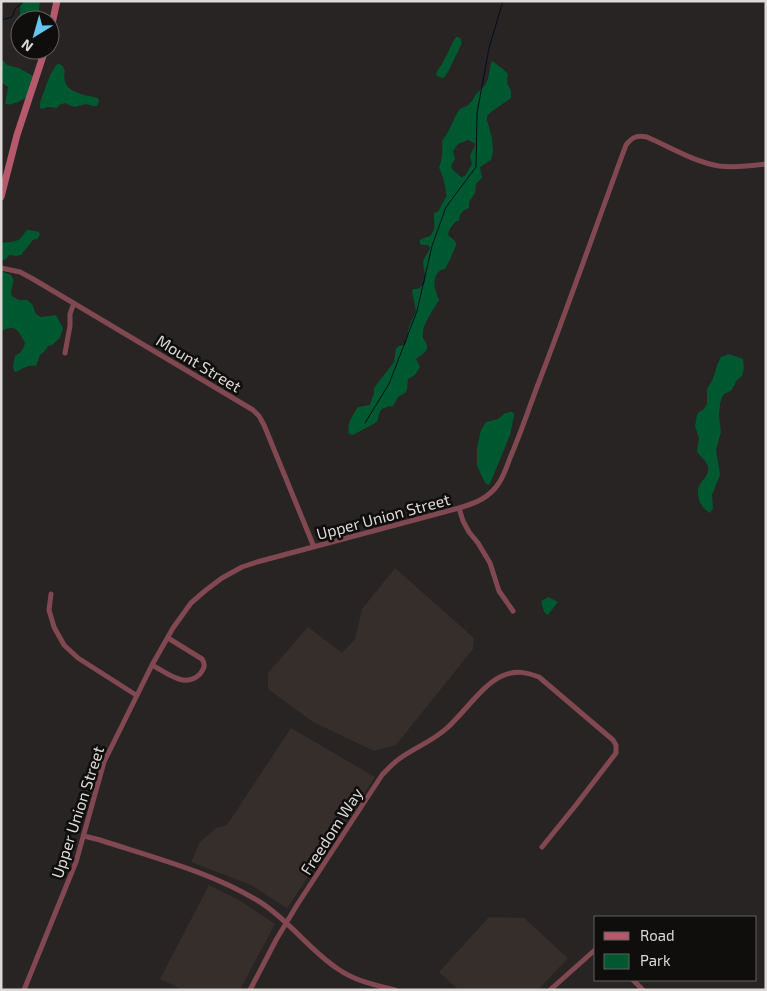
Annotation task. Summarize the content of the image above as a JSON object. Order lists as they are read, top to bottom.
{
  "streets": {
    "street": ["Mount Street", "Upper Union Street", "Freedom Way"]
  },
  "crossings": [
    ["Mount Street", "Upper Union Street"]
  ],
  "legend": ["Road", "Park"],
  "north": "bottom left"
}
